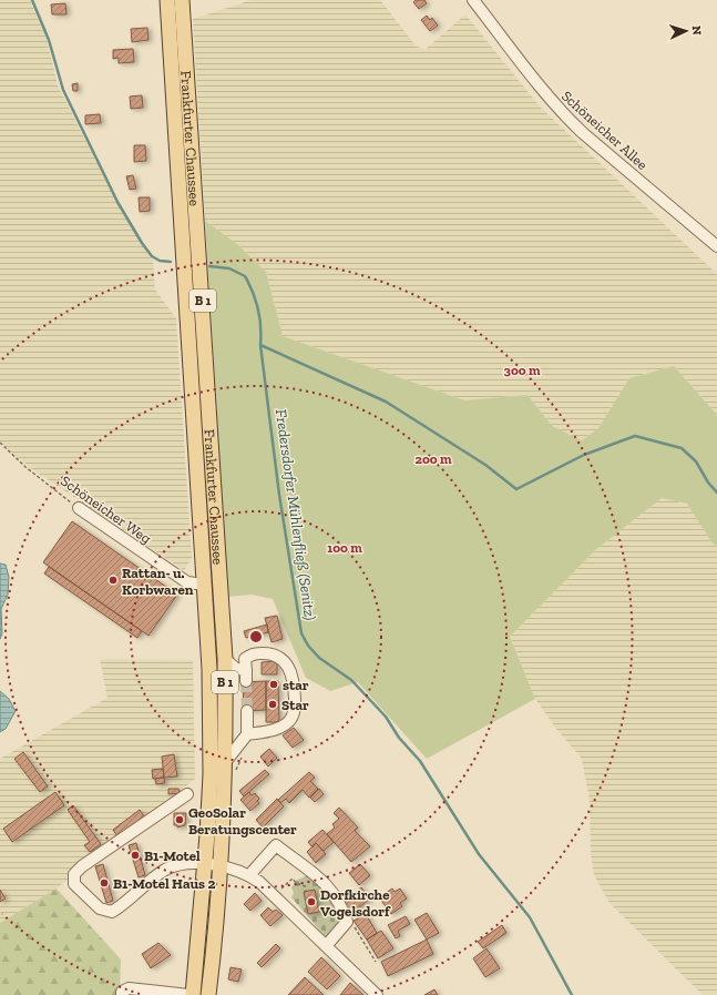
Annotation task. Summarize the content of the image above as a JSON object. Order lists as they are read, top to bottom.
{
  "streets": {
    "main road": ["Frankfurter Chaussee", "B 1"],
    "street": ["Schöneicher Allee", "Schöneicher Weg"]
  },
  "crossings": [
    ["Frankfurter Chaussee", "Schöneicher Weg"]
  ],
  "water": ["Fredersdorfer Mühlenfließ (Senitz)"],
  "places": [
    "Rattan- u. Korbwaren",
    "star",
    "Star",
    "GeoSolar Beratungscenter",
    "B1-Motel",
    "B1-Motel Haus 2",
    "Dorfkirche Vogelsdorf"
  ],
  "north": "right",
  "rings": ["300 m", "200 m", "100 m"]
}
